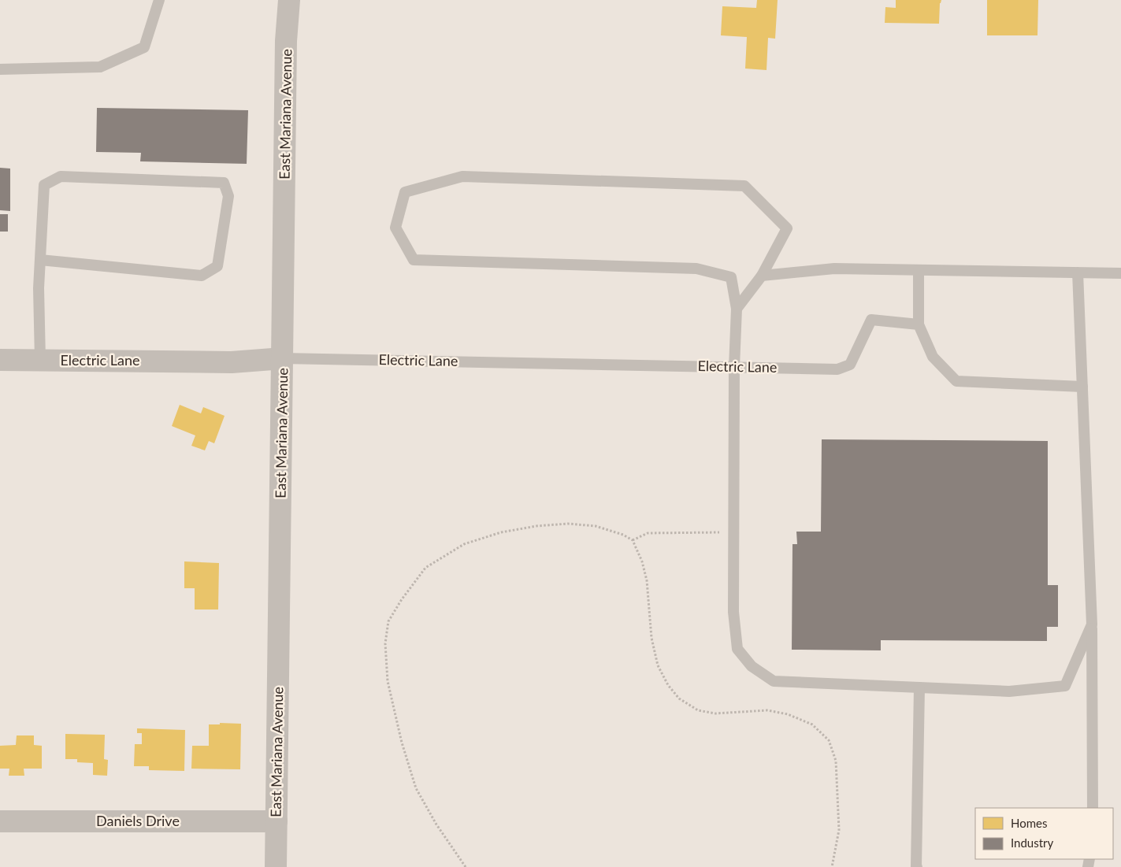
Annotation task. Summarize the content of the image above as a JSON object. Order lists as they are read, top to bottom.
{
  "streets": {
    "street": ["East Mariana Avenue", "Electric Lane", "Daniels Drive"]
  },
  "crossings": [
    ["East Mariana Avenue", "Electric Lane"],
    ["East Mariana Avenue", "Daniels Drive"]
  ],
  "legend": ["Homes", "Industry"]
}
